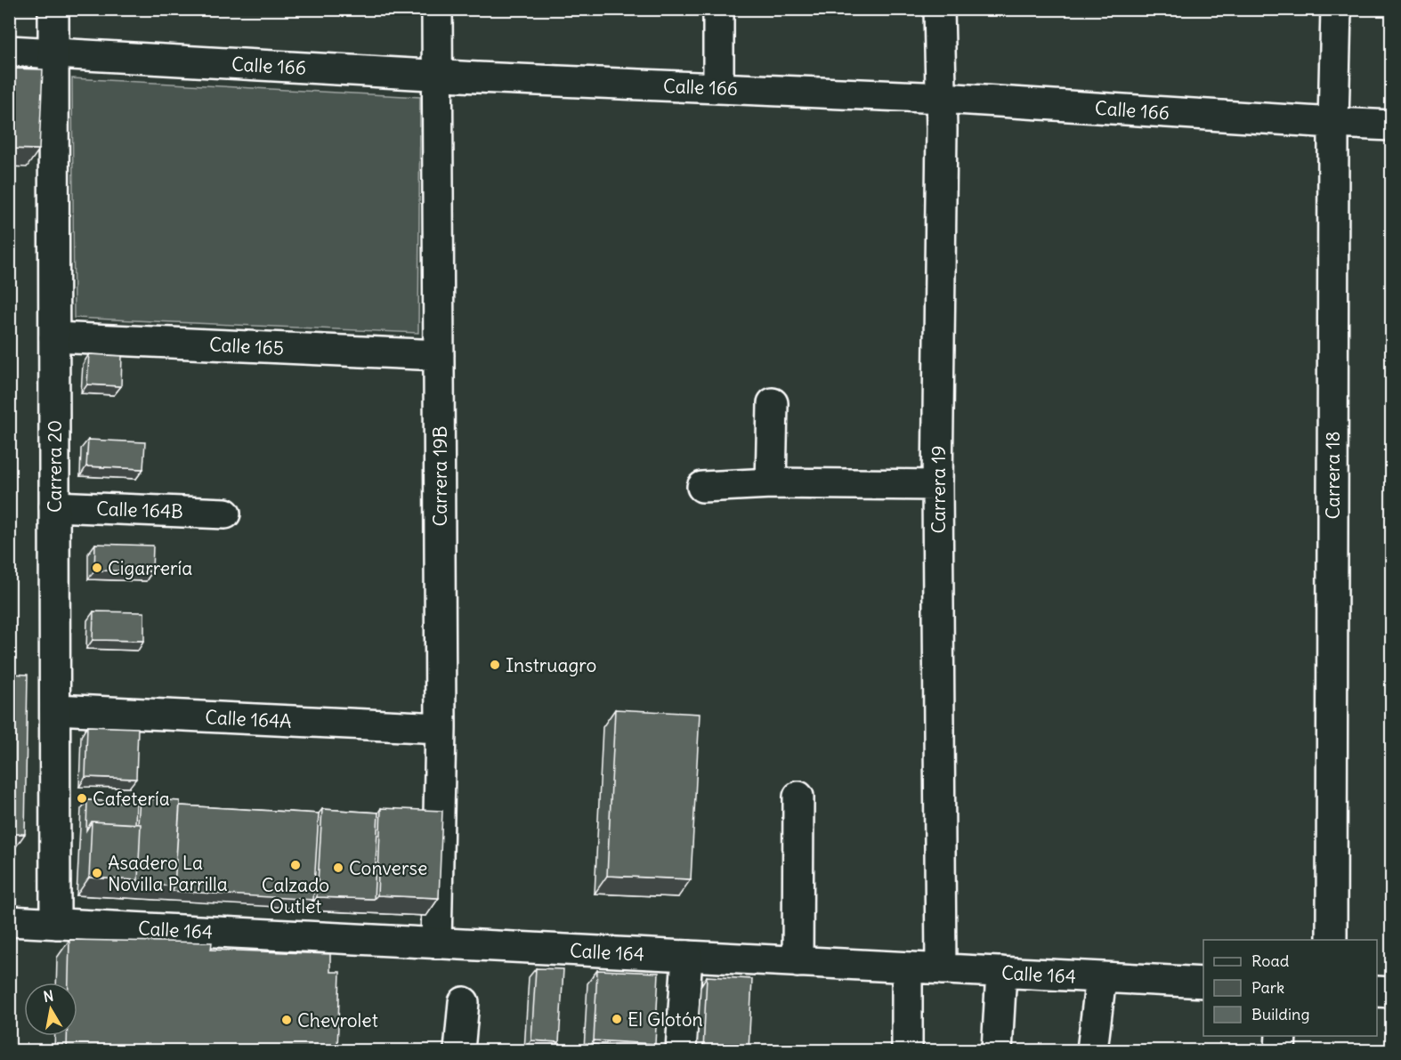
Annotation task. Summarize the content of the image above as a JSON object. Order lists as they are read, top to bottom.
{
  "streets": {
    "street": [
      "Calle 166",
      "Calle 165",
      "Carrera 20",
      "Carrera 18",
      "Carrera 19B",
      "Carrera 19",
      "Calle 164B",
      "Calle 164A",
      "Calle 164"
    ]
  },
  "crossings": [
    ["Calle 166", "Carrera 20"],
    ["Calle 166", "Carrera 18"],
    ["Calle 166", "Carrera 19B"],
    ["Calle 166", "Carrera 19"],
    ["Calle 165", "Carrera 20"],
    ["Calle 165", "Carrera 19B"],
    ["Carrera 20", "Calle 164B"],
    ["Carrera 20", "Calle 164A"],
    ["Carrera 20", "Calle 164"],
    ["Carrera 19B", "Calle 164A"],
    ["Carrera 19B", "Calle 164"],
    ["Carrera 19", "Calle 164"]
  ],
  "places": [
    "Cigarrería",
    "Instruagro",
    "Cafetería",
    "Calzado Outlet",
    "Converse",
    "Asadero La Novilla Parrilla",
    "El Glotón",
    "Chevrolet"
  ],
  "legend": ["Road", "Park", "Building"],
  "north": "top"
}
